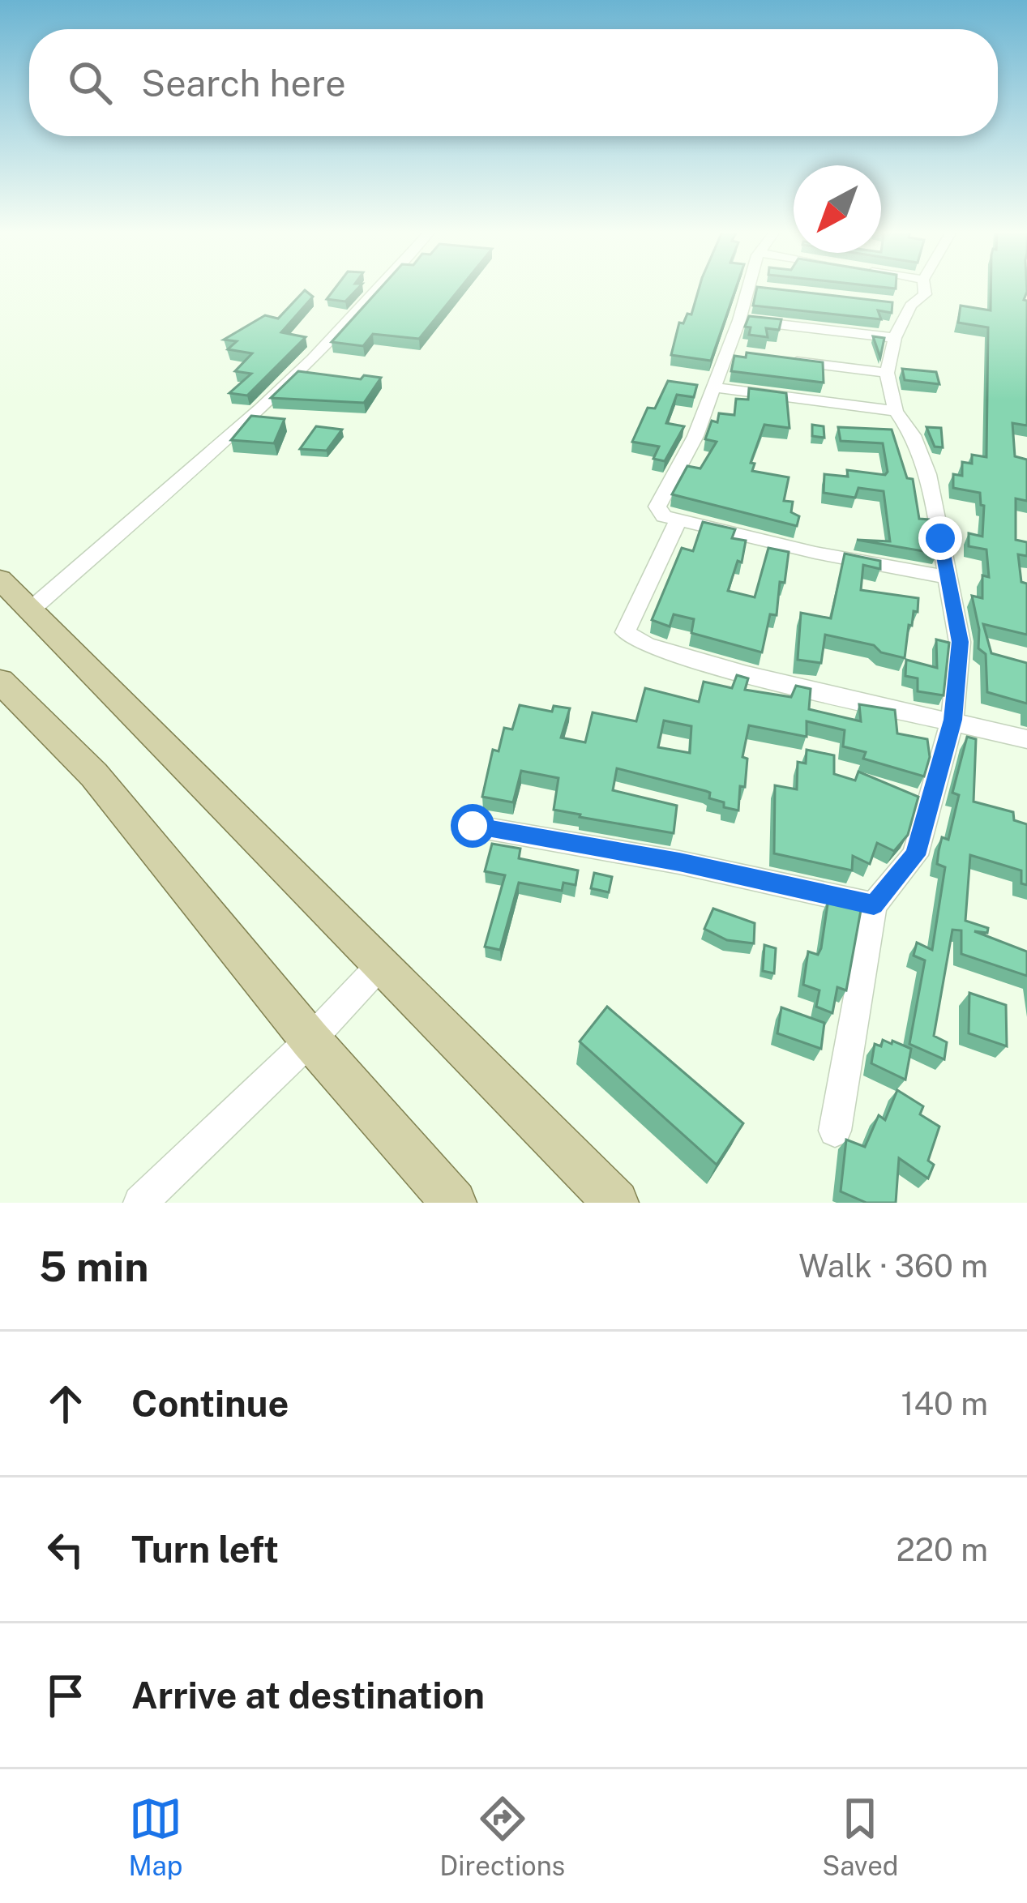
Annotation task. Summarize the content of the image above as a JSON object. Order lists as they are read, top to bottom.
{
  "north": "bottom left",
  "page": {
    "search": "Search here",
    "heading": ["5 min", "Walk · 360 m"],
    "list": [
      ["Continue", "140 m"],
      ["Turn left", "220 m"],
      "Arrive at destination"
    ],
    "nav": ["Map", "Directions", "Saved"]
  }
}
